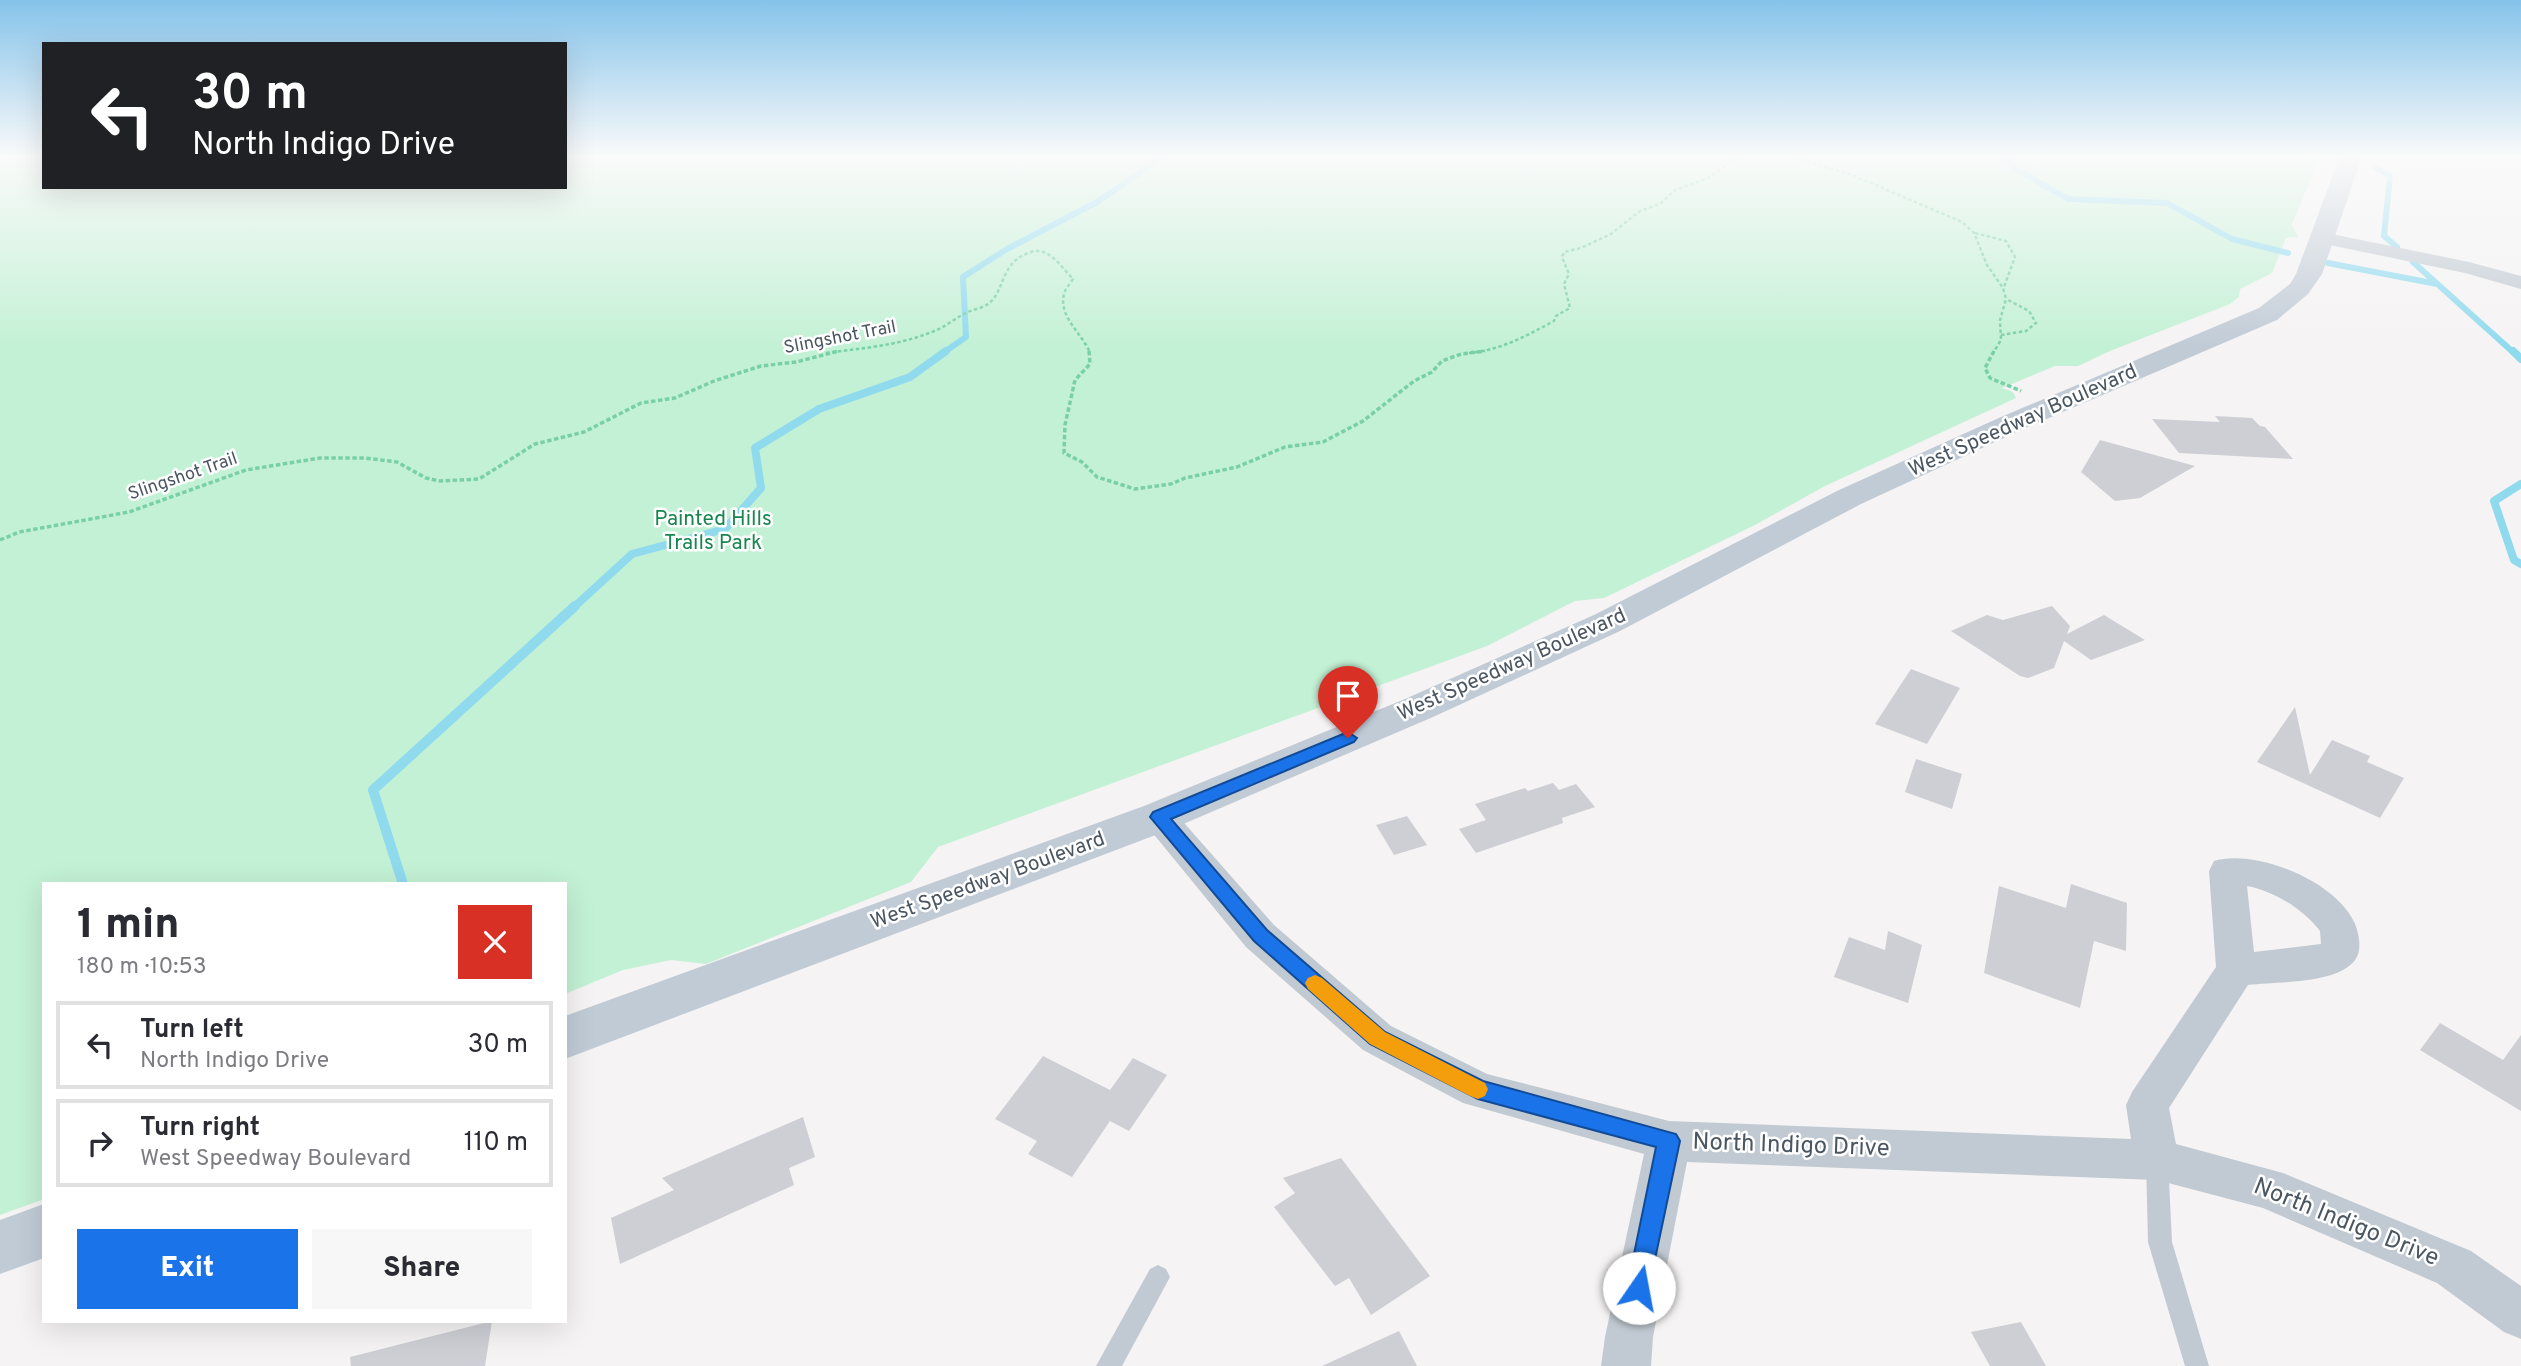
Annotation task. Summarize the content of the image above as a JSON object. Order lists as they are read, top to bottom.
{
  "streets": {
    "main road": ["West Speedway Boulevard"],
    "street": ["North Indigo Drive"],
    "path": ["Slingshot Trail"]
  },
  "crossings": [
    ["West Speedway Boulevard", "North Indigo Drive"]
  ],
  "parks": ["Painted Hills Trails Park"],
  "page": {
    "turn": ["30 m", "North Indigo Drive"],
    "heading": ["1 min", "180 m · 10:53"],
    "list": [
      {
        "name": "Turn left",
        "note": "North Indigo Drive",
        "value": "30 m"
      },
      {
        "name": "Turn right",
        "note": "West Speedway Boulevard",
        "value": "110 m"
      }
    ],
    "buttons": ["Exit", "Share"]
  }
}
